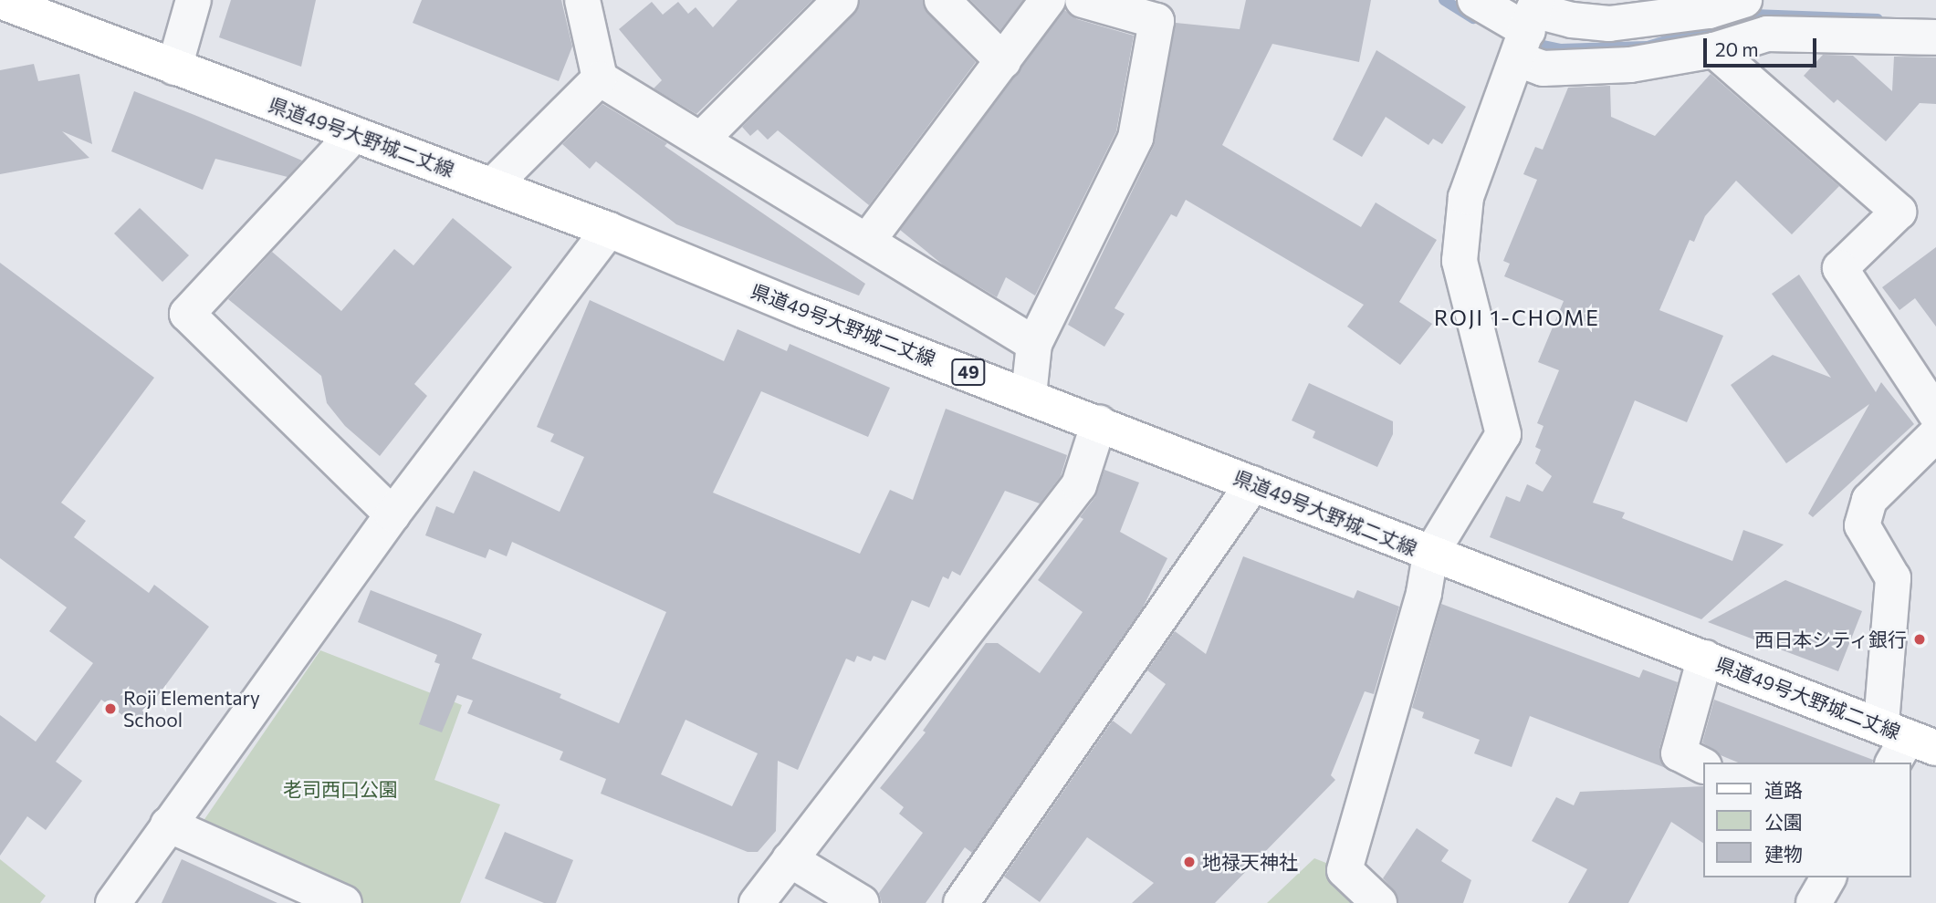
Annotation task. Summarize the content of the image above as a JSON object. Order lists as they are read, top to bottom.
{
  "streets": {
    "main road": ["県道49号大野城二丈線", "49"]
  },
  "districts": ["ROJI 1-CHOME"],
  "parks": ["老司西口公園"],
  "places": ["西日本シティ銀行", "Roji Elementary School", "地禄天神社"],
  "legend": ["道路", "公園", "建物"],
  "scale_bar": "20 m"
}
